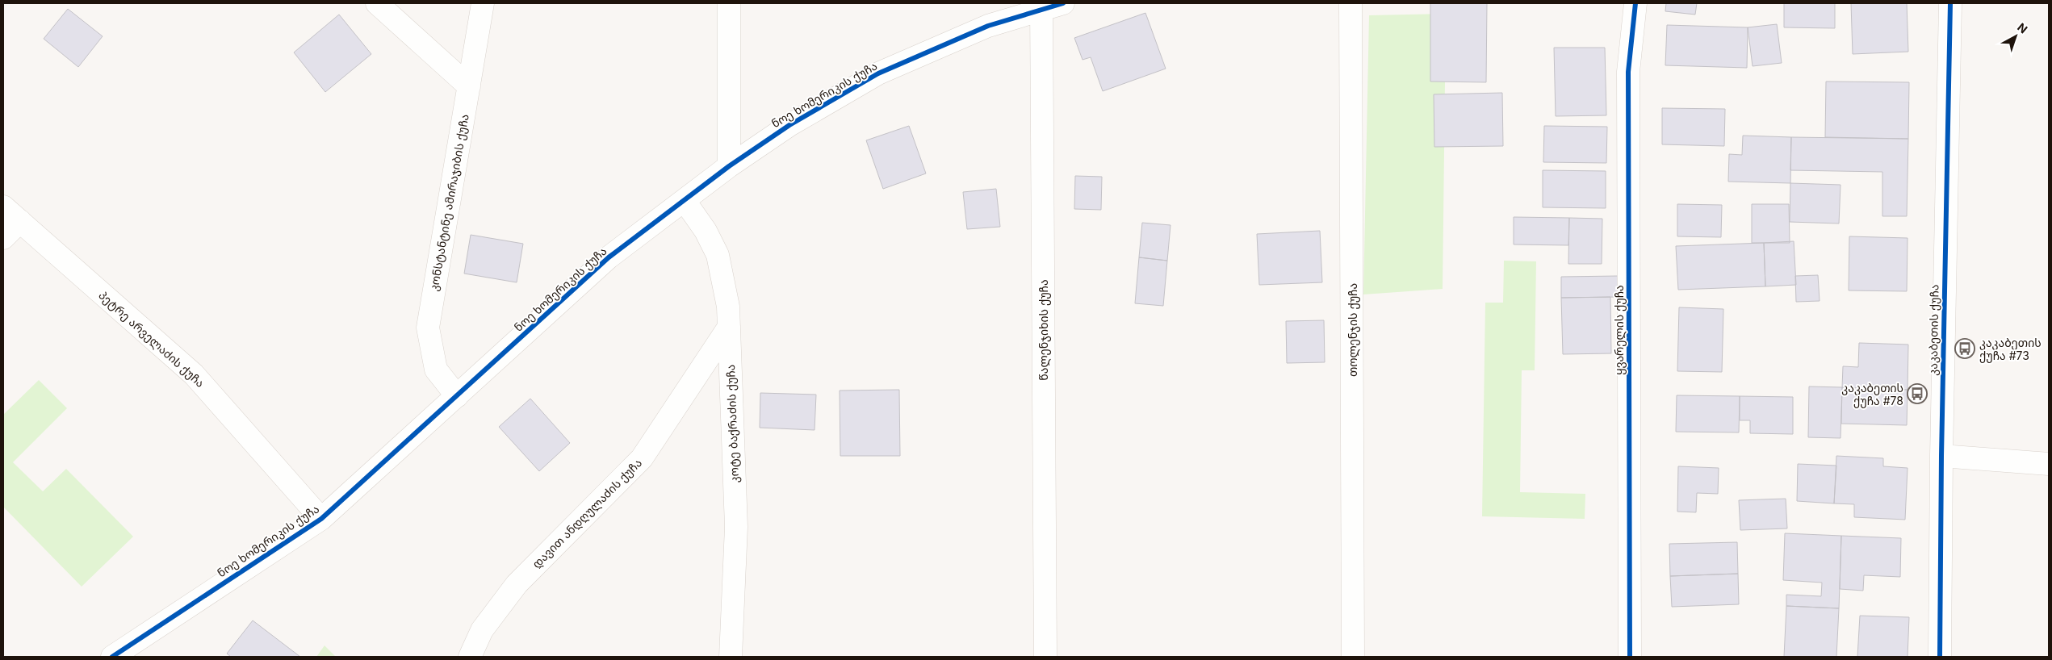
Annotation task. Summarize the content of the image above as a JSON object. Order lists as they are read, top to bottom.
{
  "streets": {
    "street": [
      "ნოე ხომერიკის ქუჩა",
      "კონსტანტინე ამირაჯიბის ქუჩა",
      "წალენჯიხის ქუჩა",
      "თოლენჯის ქუჩა",
      "ყვარელის ქუჩა",
      "კაკაბეთის ქუჩა",
      "პეტრე არველაძის ქუჩა",
      "კოტე ბაქრაძის ქუჩა",
      "დავით ანდღულაძის ქუჩა"
    ]
  },
  "crossings": [
    ["ნოე ხომერიკის ქუჩა", "კონსტანტინე ამირაჯიბის ქუჩა"],
    ["ნოე ხომერიკის ქუჩა", "წალენჯიხის ქუჩა"],
    ["ნოე ხომერიკის ქუჩა", "პეტრე არველაძის ქუჩა"],
    ["ნოე ხომერიკის ქუჩა", "კოტე ბაქრაძის ქუჩა"],
    ["კოტე ბაქრაძის ქუჩა", "დავით ანდღულაძის ქუჩა"]
  ],
  "places": {
    "bus stop": ["კაკაბეთის ქუჩა #73", "კაკაბეთის ქუჩა #78"]
  },
  "north": "top right"
}
